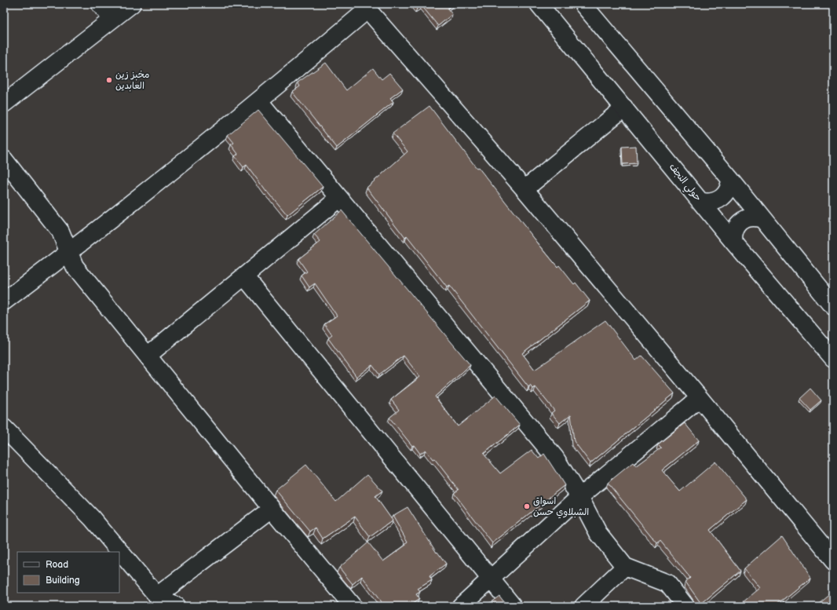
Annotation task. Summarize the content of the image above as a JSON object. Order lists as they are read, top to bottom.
{
  "streets": {
    "street": ["حولي النجف"]
  },
  "places": ["مخبز زين العابدين", "اسواق الشبلاوي حسن"],
  "legend": ["Road", "Building"]
}
